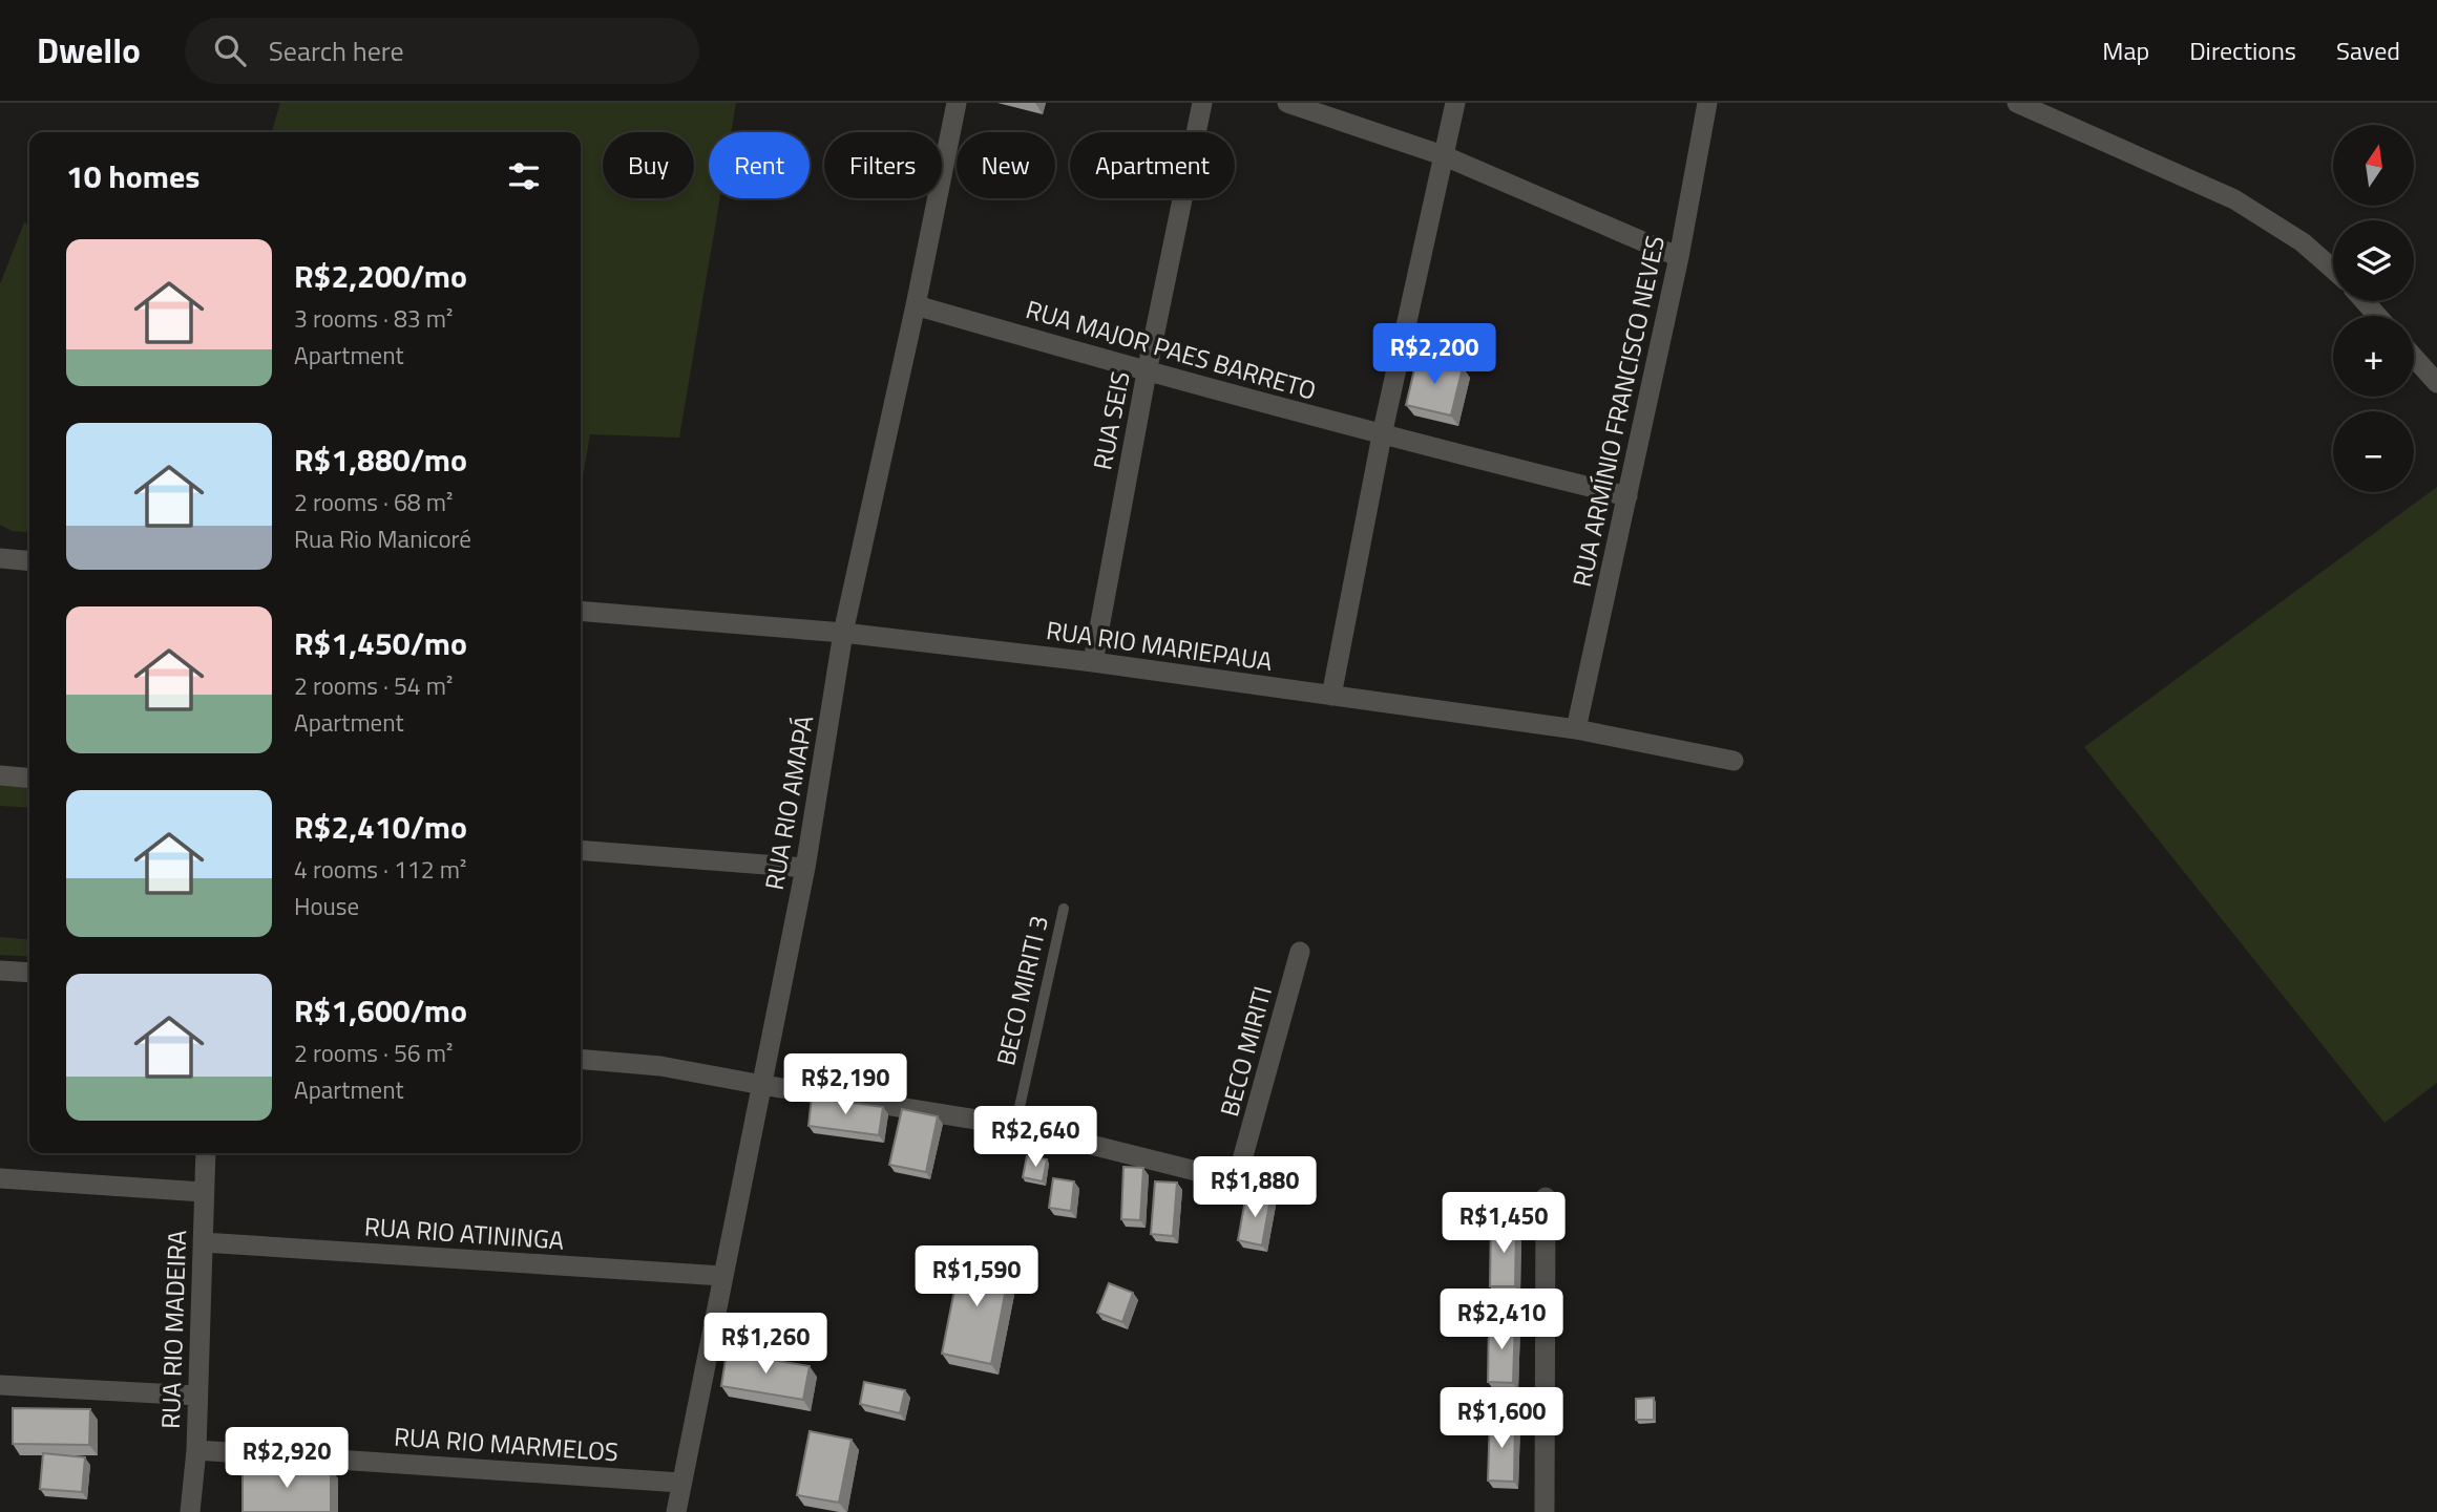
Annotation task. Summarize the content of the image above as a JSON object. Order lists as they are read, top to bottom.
{
  "streets": {
    "street": [
      "RUA MAJOR PAES BARRETO",
      "RUA ARMÍNIO FRANCISCO NEVES",
      "RUA SEIS",
      "RUA RIO MARIEPAUA",
      "RUA RIO AMAPÁ",
      "BECO MIRITI",
      "RUA RIO ATININGA",
      "RUA RIO MADEIRA",
      "RUA RIO MARMELOS"
    ],
    "lane": ["BECO MIRITI 3"]
  },
  "crossings": [
    ["RUA MAJOR PAES BARRETO", "RUA ARMÍNIO FRANCISCO NEVES"],
    ["RUA MAJOR PAES BARRETO", "RUA SEIS"],
    ["RUA MAJOR PAES BARRETO", "RUA RIO AMAPÁ"],
    ["RUA ARMÍNIO FRANCISCO NEVES", "RUA RIO MARIEPAUA"],
    ["RUA SEIS", "RUA RIO MARIEPAUA"],
    ["RUA RIO MARIEPAUA", "RUA RIO AMAPÁ"],
    ["RUA RIO AMAPÁ", "RUA RIO ATININGA"],
    ["RUA RIO AMAPÁ", "RUA RIO MARMELOS"],
    ["BECO MIRITI 3", "BECO MIRITI"],
    ["RUA RIO ATININGA", "RUA RIO MADEIRA"],
    ["RUA RIO MADEIRA", "RUA RIO MARMELOS"]
  ],
  "north": "top",
  "page": {
    "header": "Dwello",
    "search": "Search here",
    "nav": ["Map", "Directions", "Saved"],
    "map_buttons": ["+", "−"],
    "chip": [
      "Buy",
      "Rent",
      "Filters",
      "New",
      "Apartment"
    ],
    "heading": "10 homes",
    "list": [
      {
        "name": "R$2,200/mo",
        "note": "3 rooms · 83 m² · Apartment"
      },
      {
        "name": "R$1,880/mo",
        "note": "2 rooms · 68 m² · Rua Rio Manicoré"
      },
      {
        "name": "R$1,450/mo",
        "note": "2 rooms · 54 m² · Apartment"
      },
      {
        "name": "R$2,410/mo",
        "note": "4 rooms · 112 m² · House"
      },
      {
        "name": "R$1,600/mo",
        "note": "2 rooms · 56 m² · Apartment"
      }
    ],
    "price": [
      "R$2,200",
      "R$2,190",
      "R$2,640",
      "R$1,880",
      "R$1,450",
      "R$1,590",
      "R$2,410",
      "R$1,260",
      "R$1,600",
      "R$2,920"
    ]
  }
}
